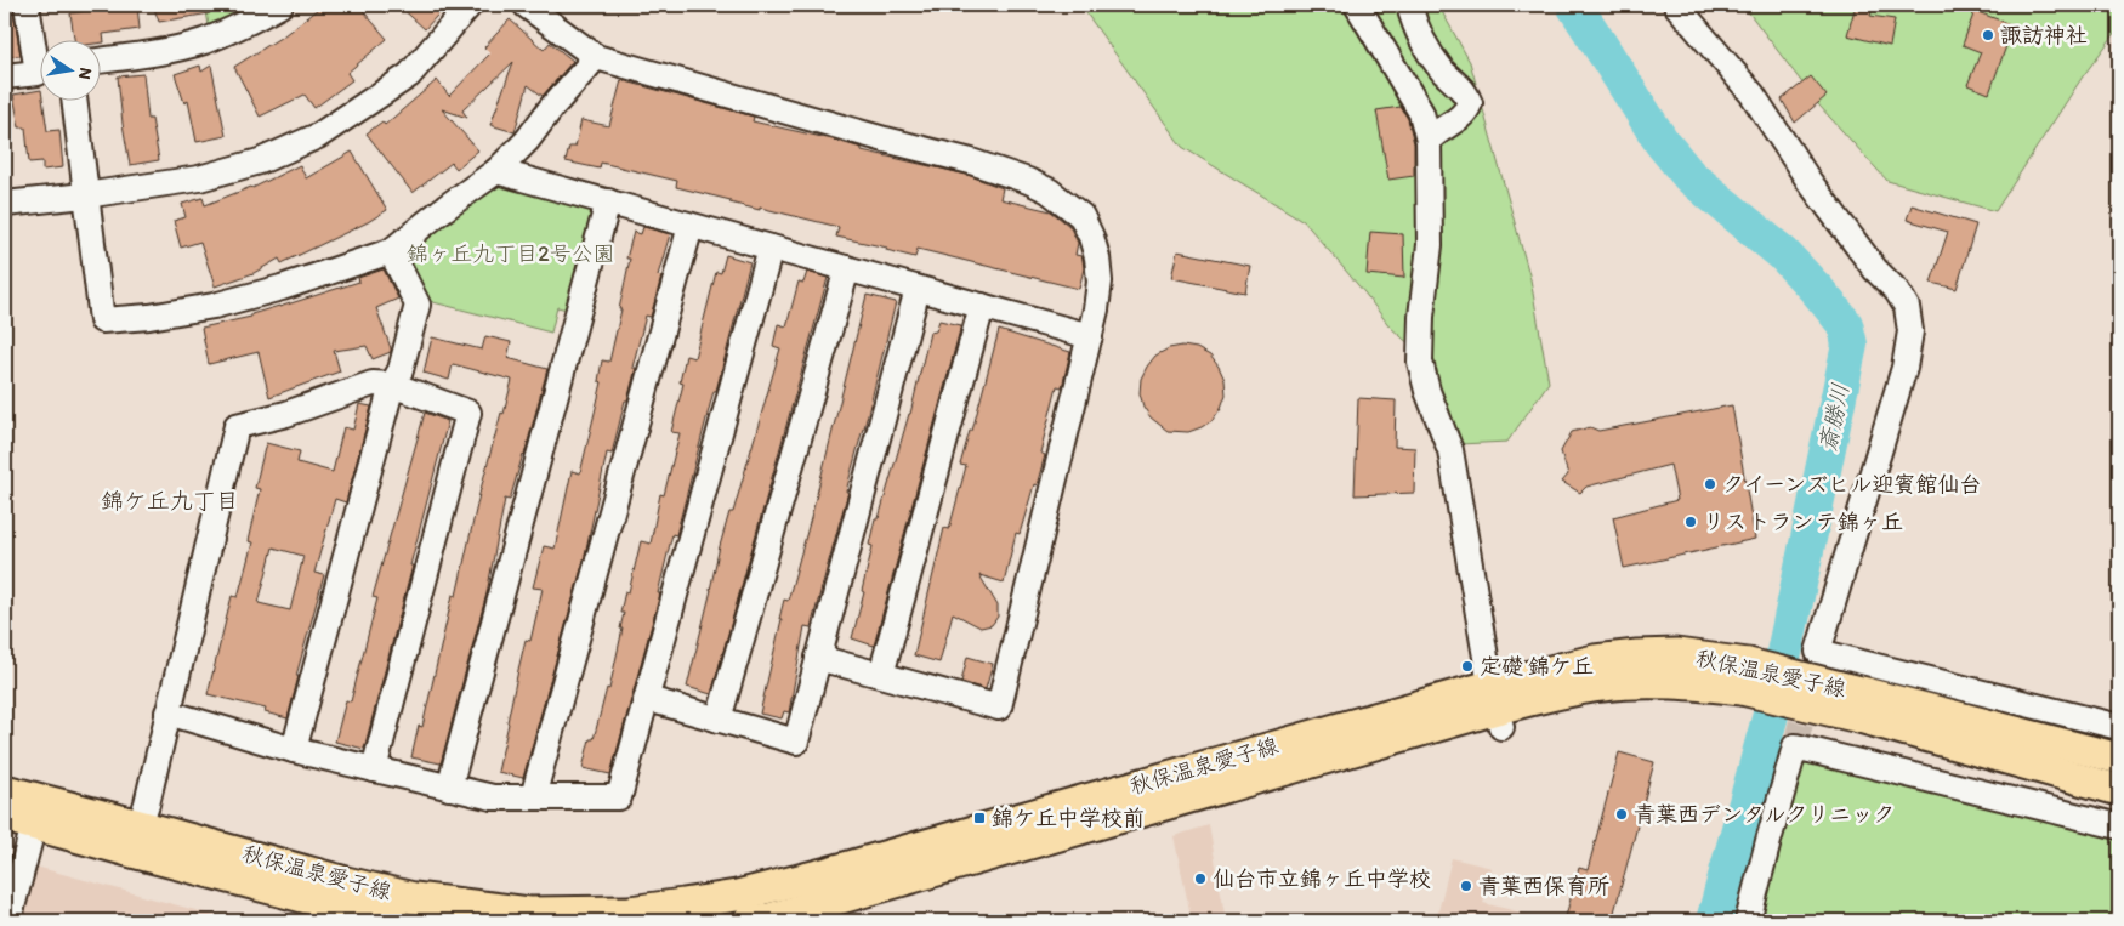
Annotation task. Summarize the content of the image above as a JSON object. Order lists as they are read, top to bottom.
{
  "streets": {
    "main road": ["秋保温泉愛子線"]
  },
  "districts": ["錦ケ丘九丁目"],
  "water": ["斎勝川"],
  "parks": ["錦ヶ丘九丁目2号公園"],
  "places": {
    "other": [
      "諏訪神社",
      "クイーンズヒル迎賓館仙台",
      "リストランテ錦ヶ丘",
      "定礎 錦ケ丘",
      "青葉西デンタルクリニック",
      "仙台市立錦ヶ丘中学校",
      "青葉西保育所"
    ],
    "transit": ["錦ケ丘中学校前"]
  },
  "north": "right"
}
